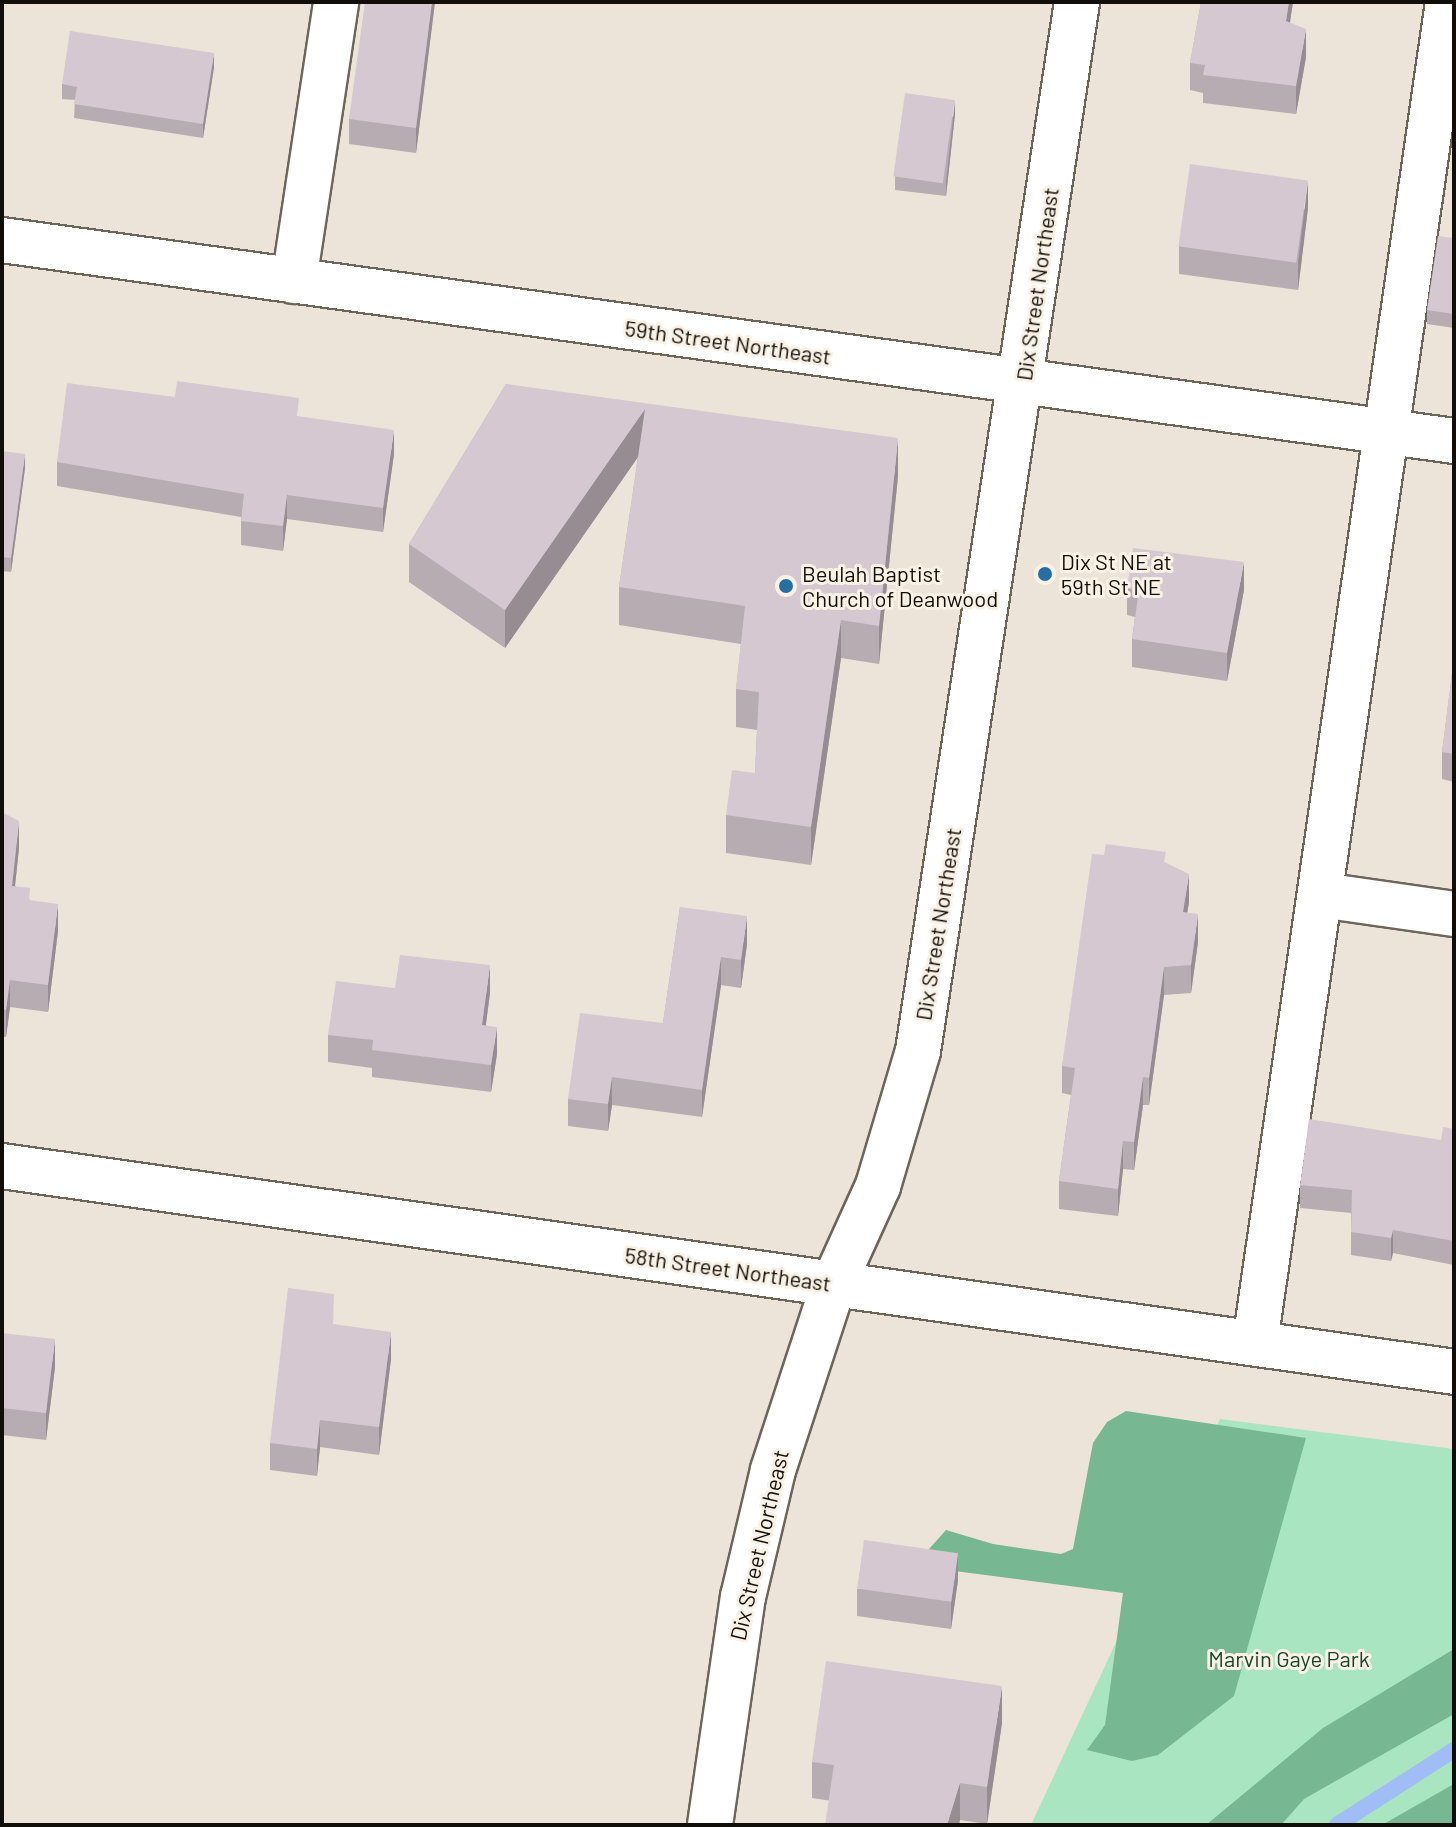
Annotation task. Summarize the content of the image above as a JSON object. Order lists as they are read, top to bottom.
{
  "streets": {
    "street": ["Dix Street Northeast", "59th Street Northeast", "58th Street Northeast"]
  },
  "crossings": [
    ["Dix Street Northeast", "59th Street Northeast"],
    ["Dix Street Northeast", "58th Street Northeast"]
  ],
  "parks": ["Marvin Gaye Park"],
  "places": ["Dix St NE at 59th St NE", "Beulah Baptist Church of Deanwood"]
}
